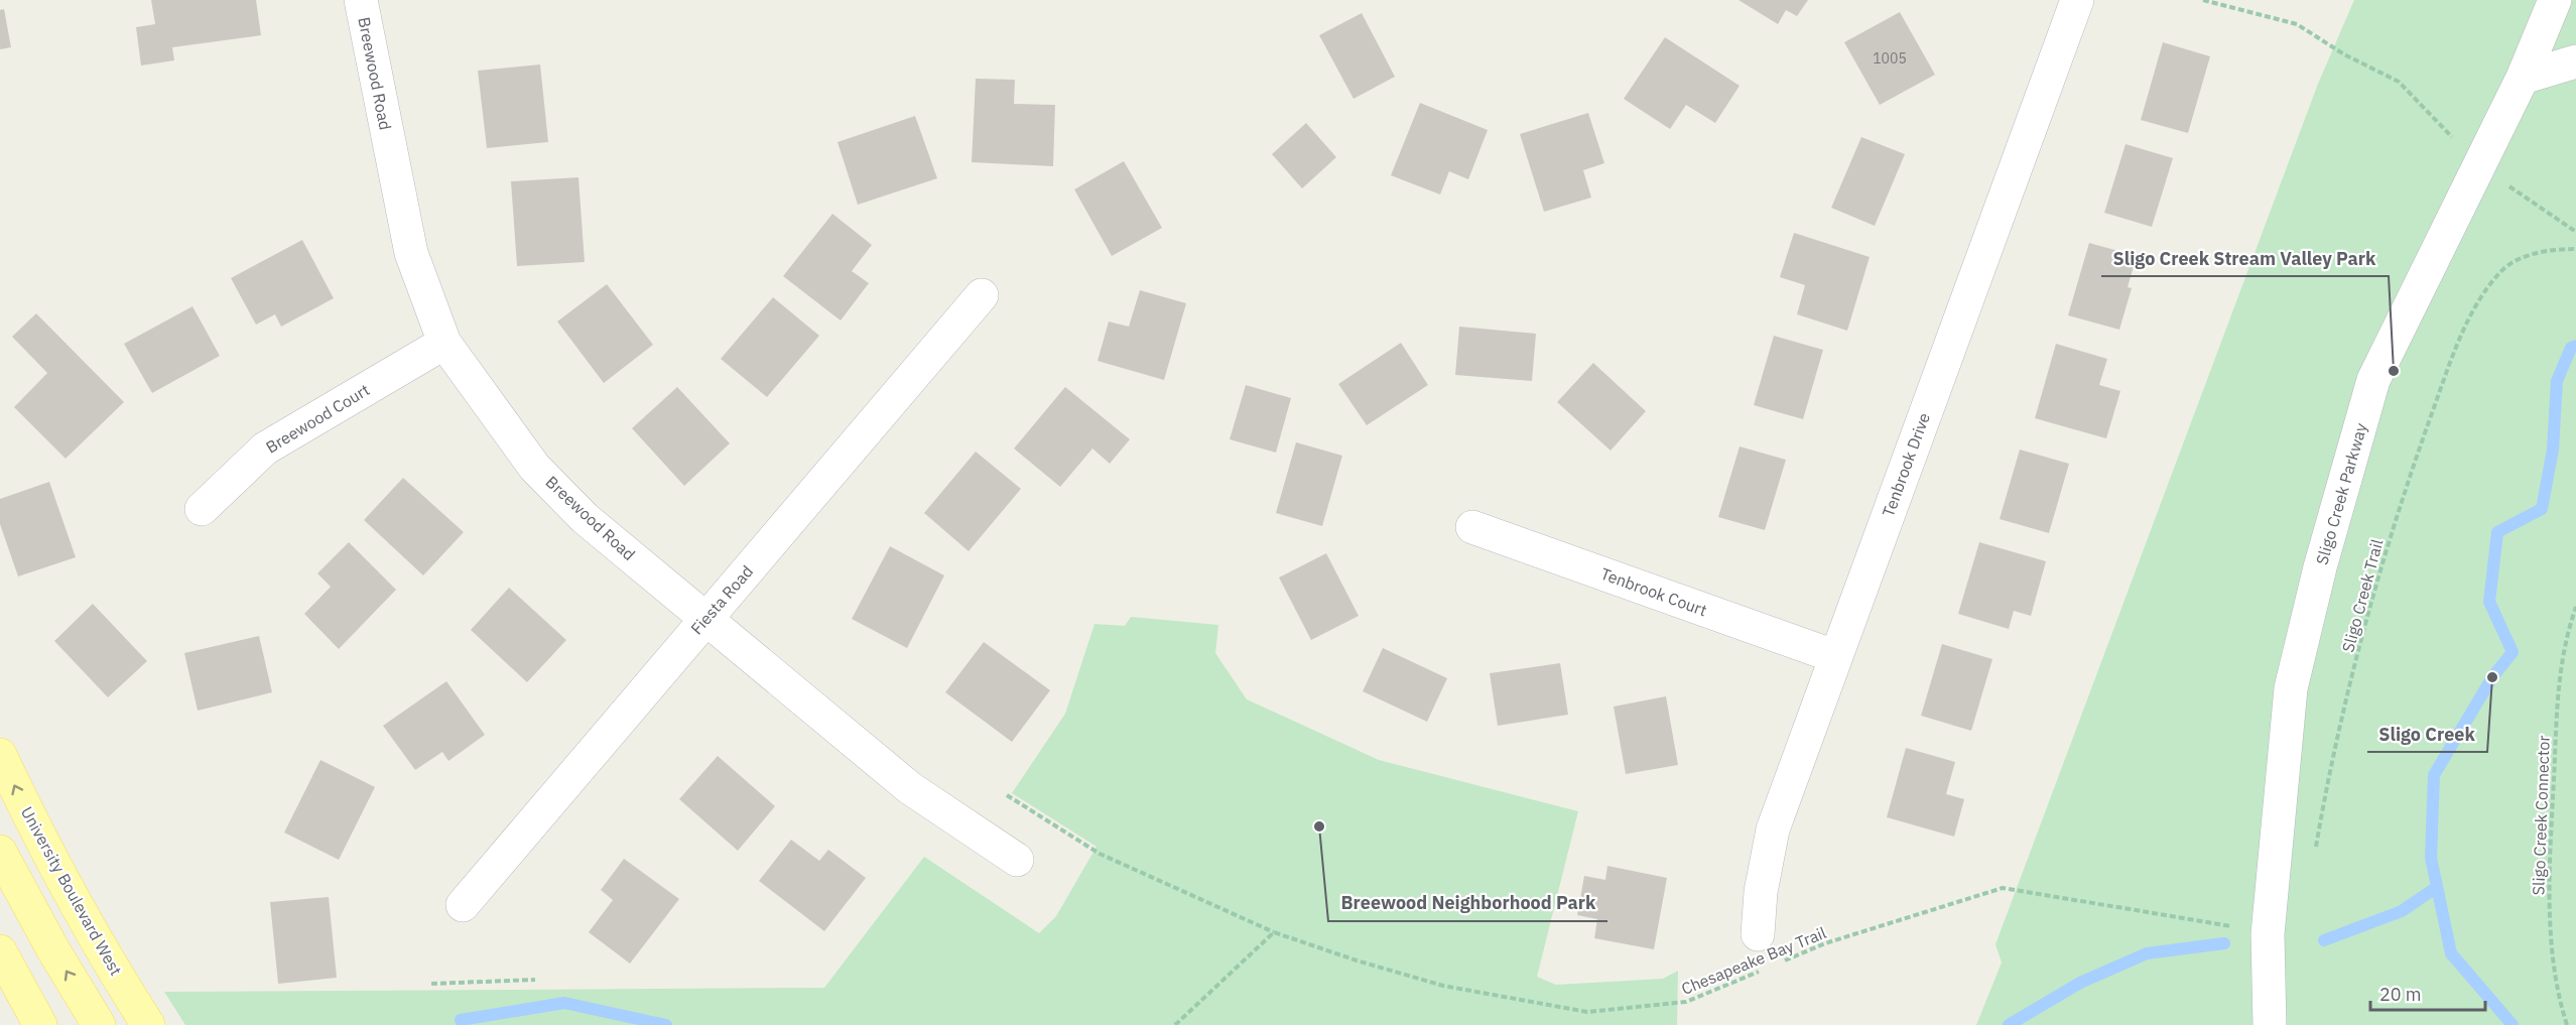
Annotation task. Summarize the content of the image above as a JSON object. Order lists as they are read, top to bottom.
{
  "streets": {
    "main road": ["University Boulevard West"],
    "street": [
      "Breewood Road",
      "Breewood Court",
      "Tenbrook Drive",
      "Sligo Creek Parkway",
      "Tenbrook Court",
      "Fiesta Road"
    ],
    "path": ["Sligo Creek Trail", "Sligo Creek Connector", "Chesapeake Bay Trail"]
  },
  "crossings": [
    ["Breewood Road", "Breewood Court"],
    ["Breewood Road", "Fiesta Road"],
    ["Tenbrook Drive", "Tenbrook Court"],
    ["Sligo Creek Parkway", "Chesapeake Bay Trail"]
  ],
  "places": ["Sligo Creek Stream Valley Park", "Sligo Creek", "Breewood Neighborhood Park"],
  "house_numbers": ["1005"],
  "scale_bar": "20 m"
}
